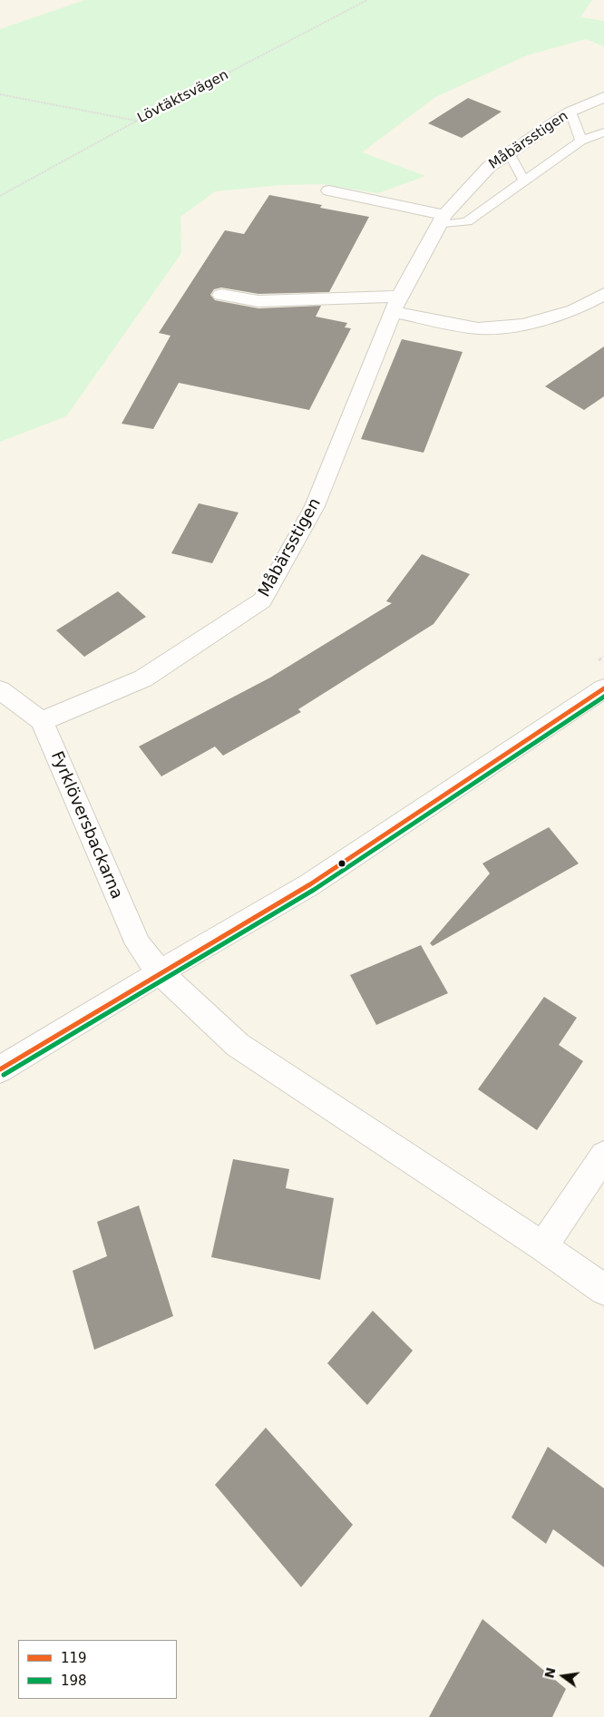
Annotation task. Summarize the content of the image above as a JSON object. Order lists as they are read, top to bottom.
{
  "streets": {
    "street": ["Måbärsstigen", "Fyrklöversbackarna"],
    "path": ["Lövtäktsvägen"]
  },
  "crossings": [
    ["Måbärsstigen", "Fyrklöversbackarna"]
  ],
  "lines": ["transit line 119", "transit line 198"],
  "legend": ["119", "198"],
  "north": "left"
}
